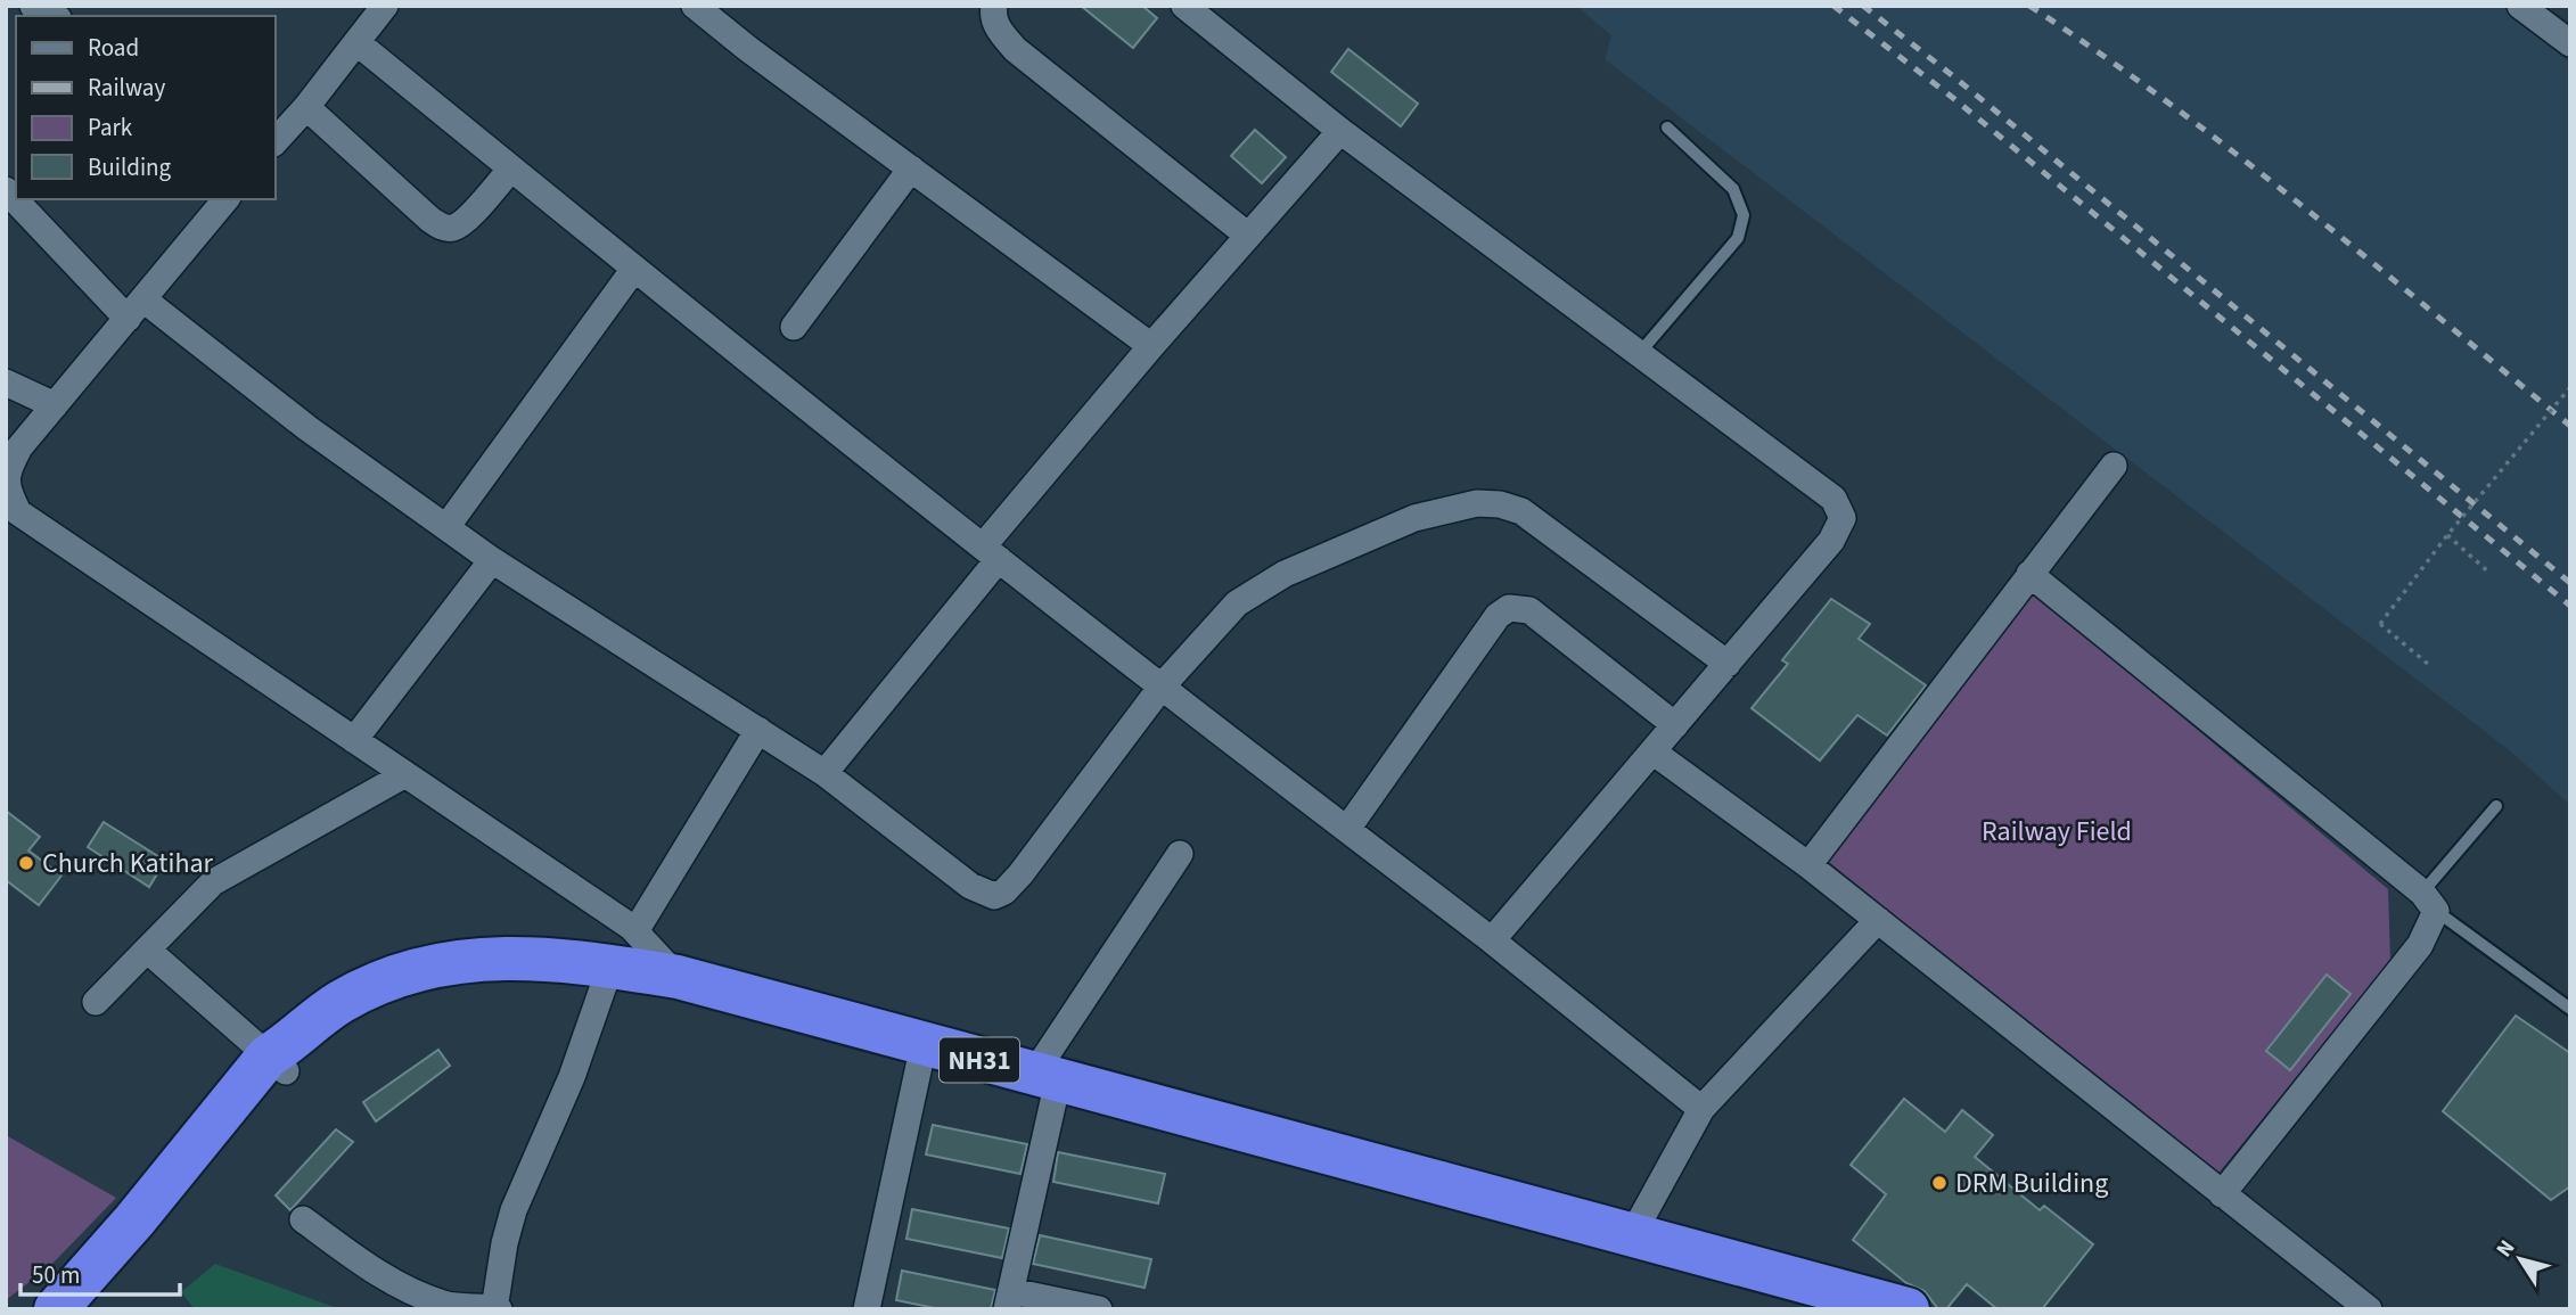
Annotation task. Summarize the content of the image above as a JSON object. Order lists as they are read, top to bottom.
{
  "streets": {
    "highway": ["NH31"]
  },
  "parks": ["Railway Field"],
  "places": ["Church Katihar", "DRM Building"],
  "legend": [
    "Road",
    "Railway",
    "Park",
    "Building"
  ],
  "scale_bar": "50 m",
  "north": "top left"
}
